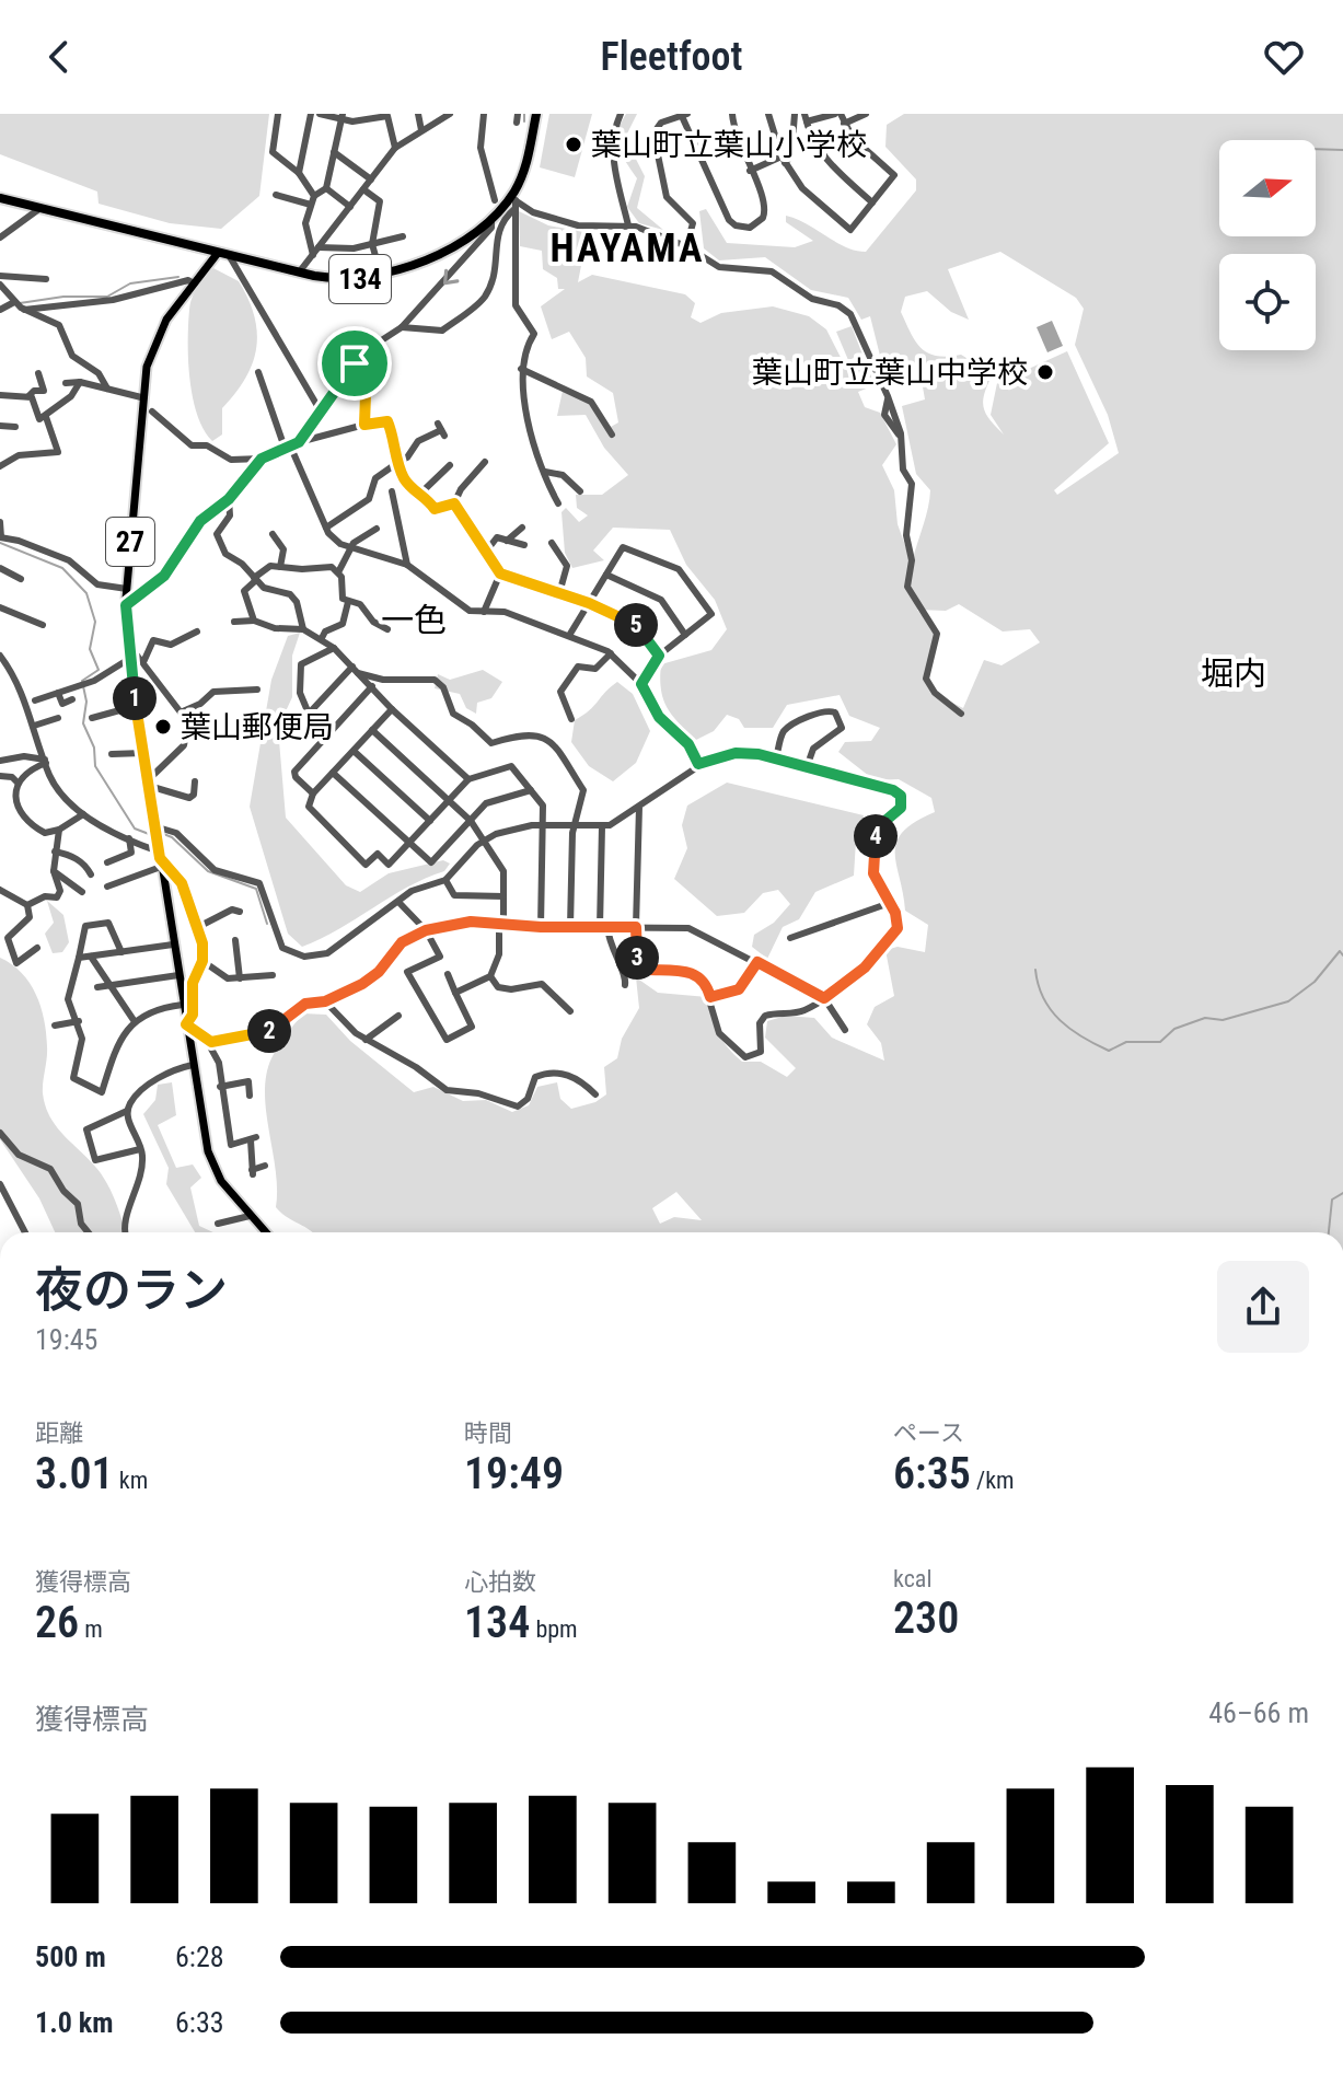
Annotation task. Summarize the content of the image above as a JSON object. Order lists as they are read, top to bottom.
{
  "streets": {
    "highway": ["134"],
    "main road": ["27"]
  },
  "crossings": [
    ["134", "27"]
  ],
  "districts": ["HAYAMA", "一色", "堀内"],
  "places": ["葉山町立葉山小学校", "葉山町立葉山中学校", "葉山郵便局"],
  "north": "right",
  "page": {
    "header": "Fleetfoot",
    "pins": [
      "5",
      "1",
      "4",
      "3",
      "2"
    ],
    "heading": ["夜のラン", "19:45"],
    "stats": [
      ["距離", "3.01 km"],
      ["時間", "19:49"],
      ["ペース", "6:35 /km"],
      ["獲得標高", "26 m"],
      ["心拍数", "134 bpm"],
      ["kcal", "230"]
    ],
    "chart": ["獲得標高", "46–66 m"],
    "list": [
      {
        "name": "500 m",
        "note": "6:28"
      },
      {
        "name": "1.0 km",
        "note": "6:33"
      }
    ]
  }
}
